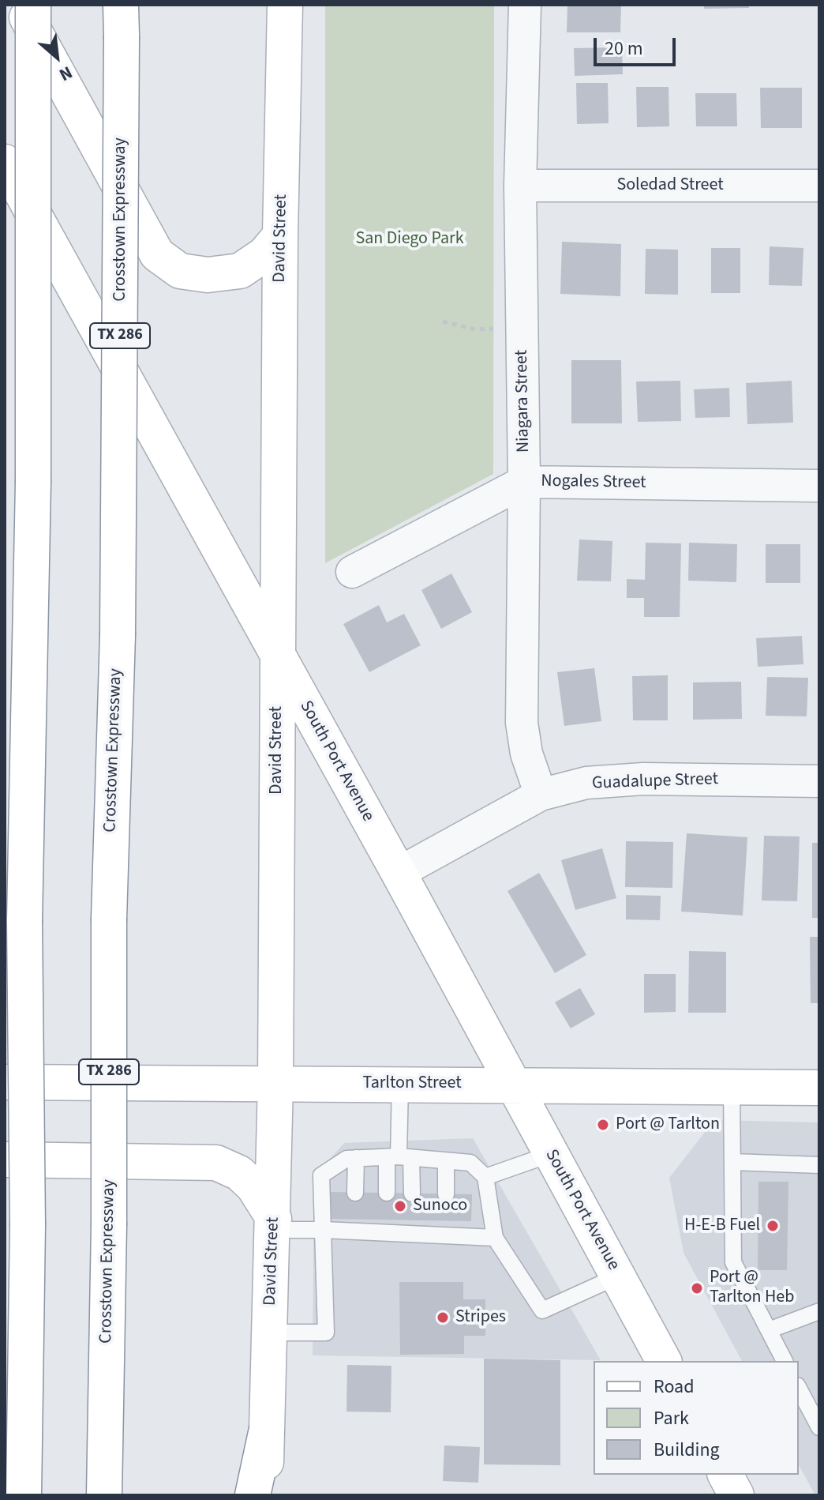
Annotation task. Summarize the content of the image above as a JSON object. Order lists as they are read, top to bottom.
{
  "streets": {
    "main road": [
      "Crosstown Expressway",
      "David Street",
      "TX 286",
      "South Port Avenue",
      "Tarlton Street"
    ],
    "street": [
      "Soledad Street",
      "Niagara Street",
      "Nogales Street",
      "Guadalupe Street"
    ]
  },
  "crossings": [
    ["Soledad Street", "Niagara Street"],
    ["David Street", "South Port Avenue"],
    ["David Street", "Tarlton Street"],
    ["Niagara Street", "Nogales Street"],
    ["Niagara Street", "Guadalupe Street"],
    ["South Port Avenue", "Guadalupe Street"],
    ["South Port Avenue", "Tarlton Street"]
  ],
  "parks": ["San Diego Park"],
  "places": [
    "Port @ Tarlton",
    "Sunoco",
    "H-E-B Fuel",
    "Port @ Tarlton Heb",
    "Stripes"
  ],
  "legend": ["Road", "Park", "Building"],
  "scale_bar": "20 m",
  "north": "bottom right"
}
